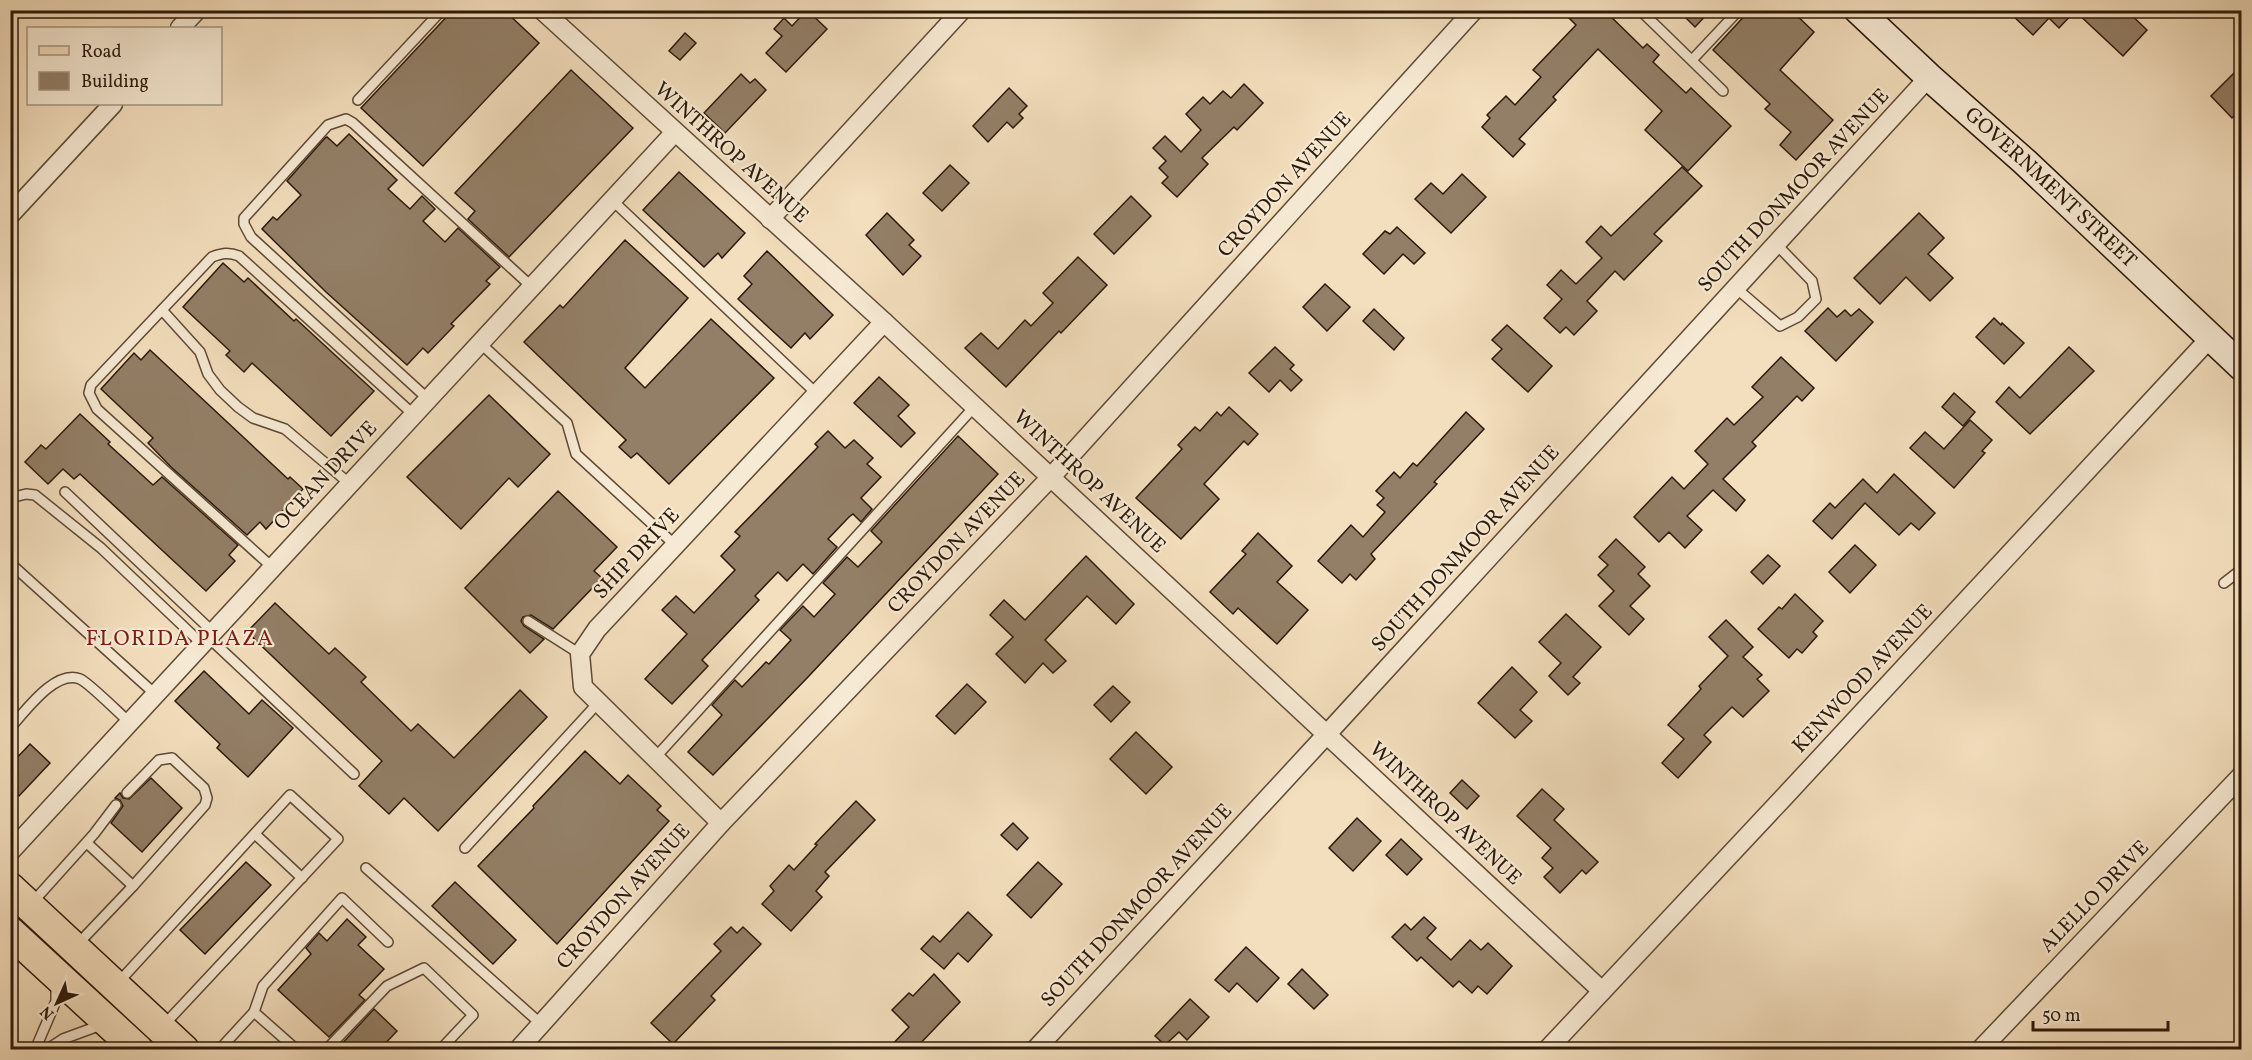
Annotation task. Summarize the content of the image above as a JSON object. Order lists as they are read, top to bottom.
{
  "streets": {
    "main road": ["GOVERNMENT STREET"],
    "street": [
      "WINTHROP AVENUE",
      "CROYDON AVENUE",
      "SOUTH DONMOOR AVENUE",
      "OCEAN DRIVE",
      "SHIP DRIVE",
      "KENWOOD AVENUE",
      "ALELLO DRIVE"
    ]
  },
  "crossings": [
    ["WINTHROP AVENUE", "CROYDON AVENUE"],
    ["WINTHROP AVENUE", "SOUTH DONMOOR AVENUE"],
    ["WINTHROP AVENUE", "OCEAN DRIVE"],
    ["WINTHROP AVENUE", "SHIP DRIVE"],
    ["WINTHROP AVENUE", "KENWOOD AVENUE"],
    ["GOVERNMENT STREET", "SOUTH DONMOOR AVENUE"],
    ["GOVERNMENT STREET", "KENWOOD AVENUE"]
  ],
  "districts": ["FLORIDA PLAZA"],
  "legend": ["Road", "Building"],
  "scale_bar": "50 m",
  "north": "bottom left"
}
